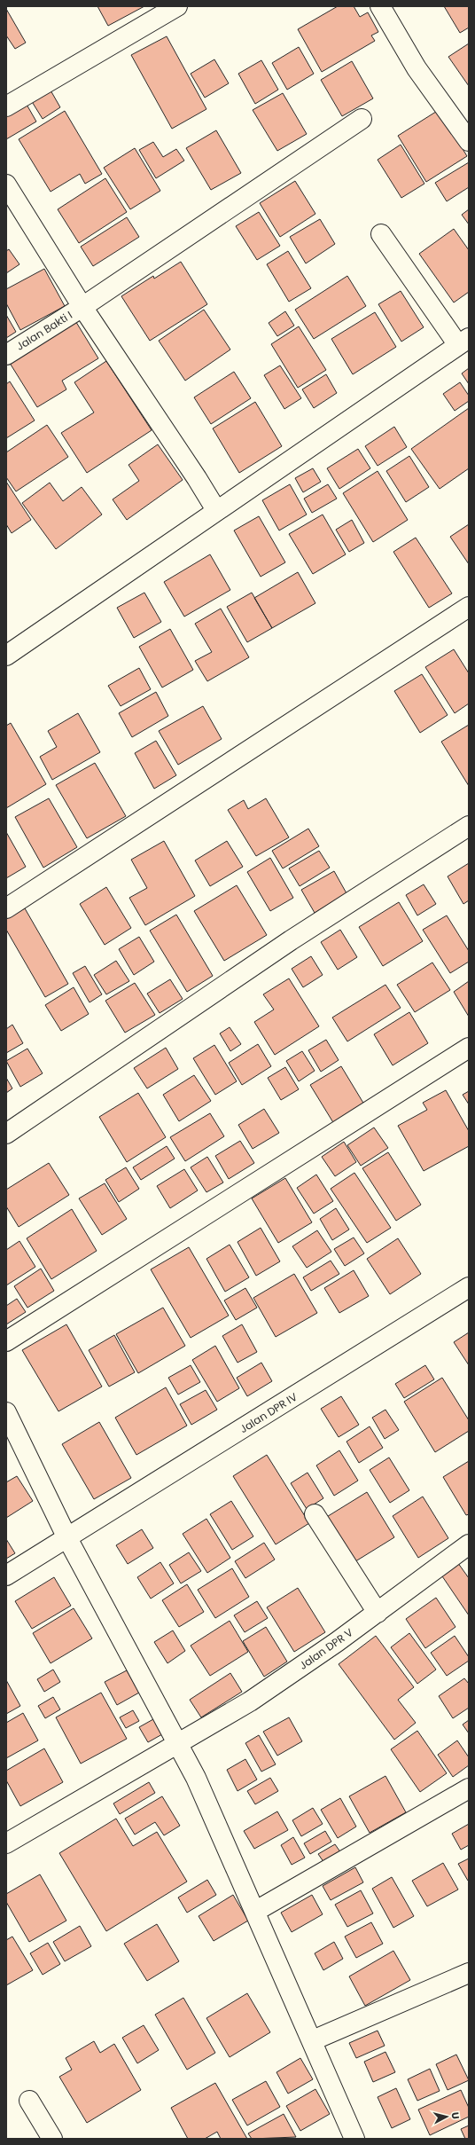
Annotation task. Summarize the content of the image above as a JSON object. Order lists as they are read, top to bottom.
{
  "streets": {
    "street": ["Jalan Bakti I", "Jalan DPR IV", "Jalan DPR V"]
  },
  "north": "right"
}
